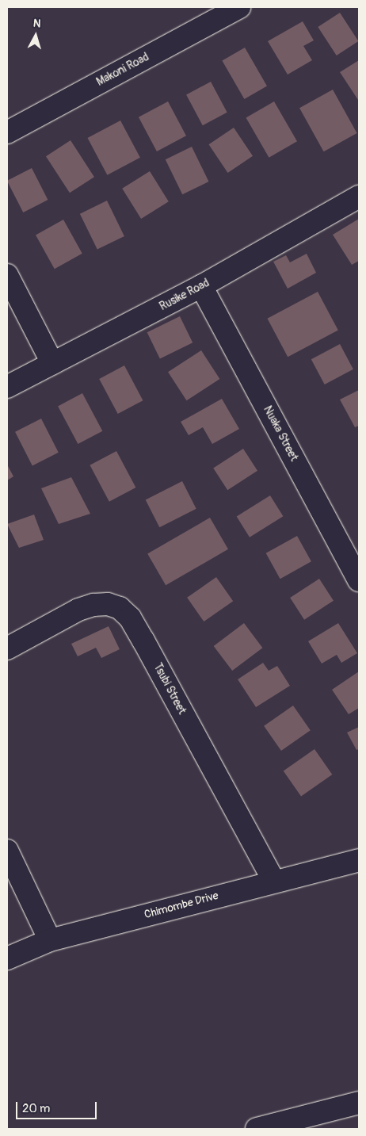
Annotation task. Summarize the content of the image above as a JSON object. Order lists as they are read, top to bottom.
{
  "streets": {
    "street": [
      "Makoni Road",
      "Rusike Road",
      "Nuaka Street",
      "Tsubi Street",
      "Chimombe Drive"
    ]
  },
  "crossings": [
    ["Rusike Road", "Nuaka Street"],
    ["Tsubi Street", "Chimombe Drive"]
  ],
  "scale_bar": "20 m",
  "north": "top"
}
